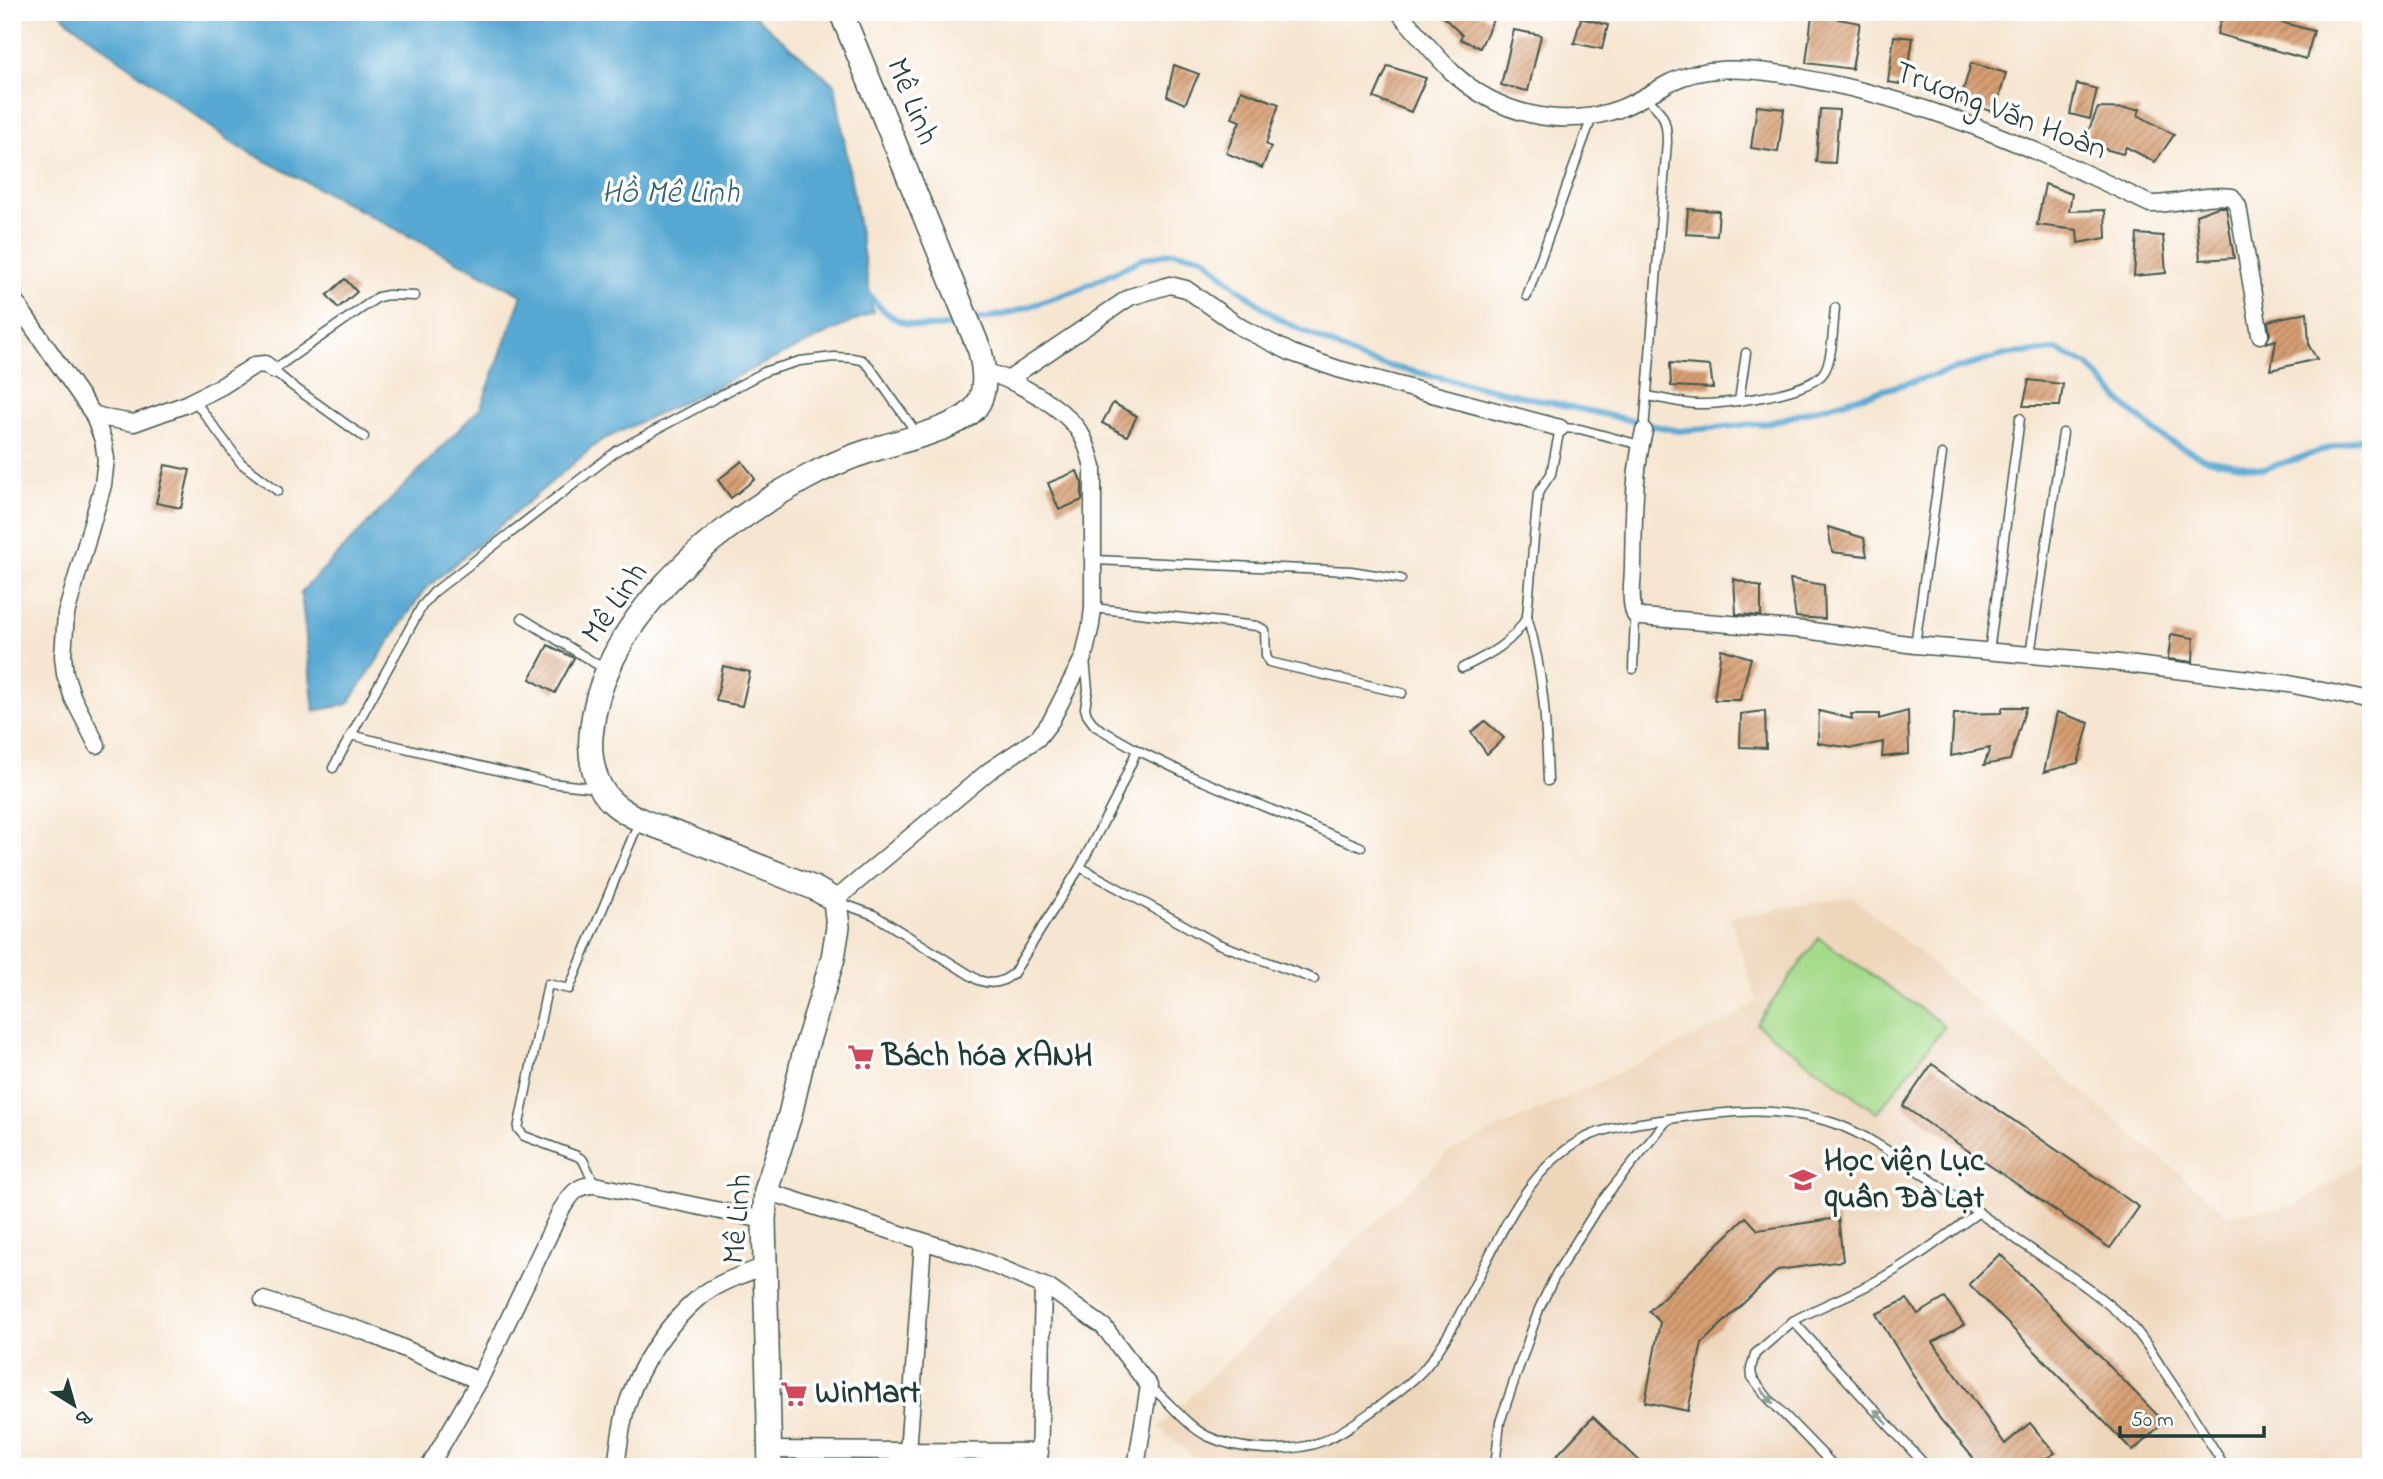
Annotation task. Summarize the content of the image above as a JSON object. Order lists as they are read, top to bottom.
{
  "streets": {
    "street": ["Mê Linh", "Trương Văn Hoàn"]
  },
  "water": ["Hồ Mê Linh"],
  "places": {
    "supermarket": ["Bách hóa XANH", "WinMart"],
    "school or university": ["Học viện Lục quân Đà Lạt"]
  },
  "scale_bar": "50 m",
  "north": "bottom right"
}
